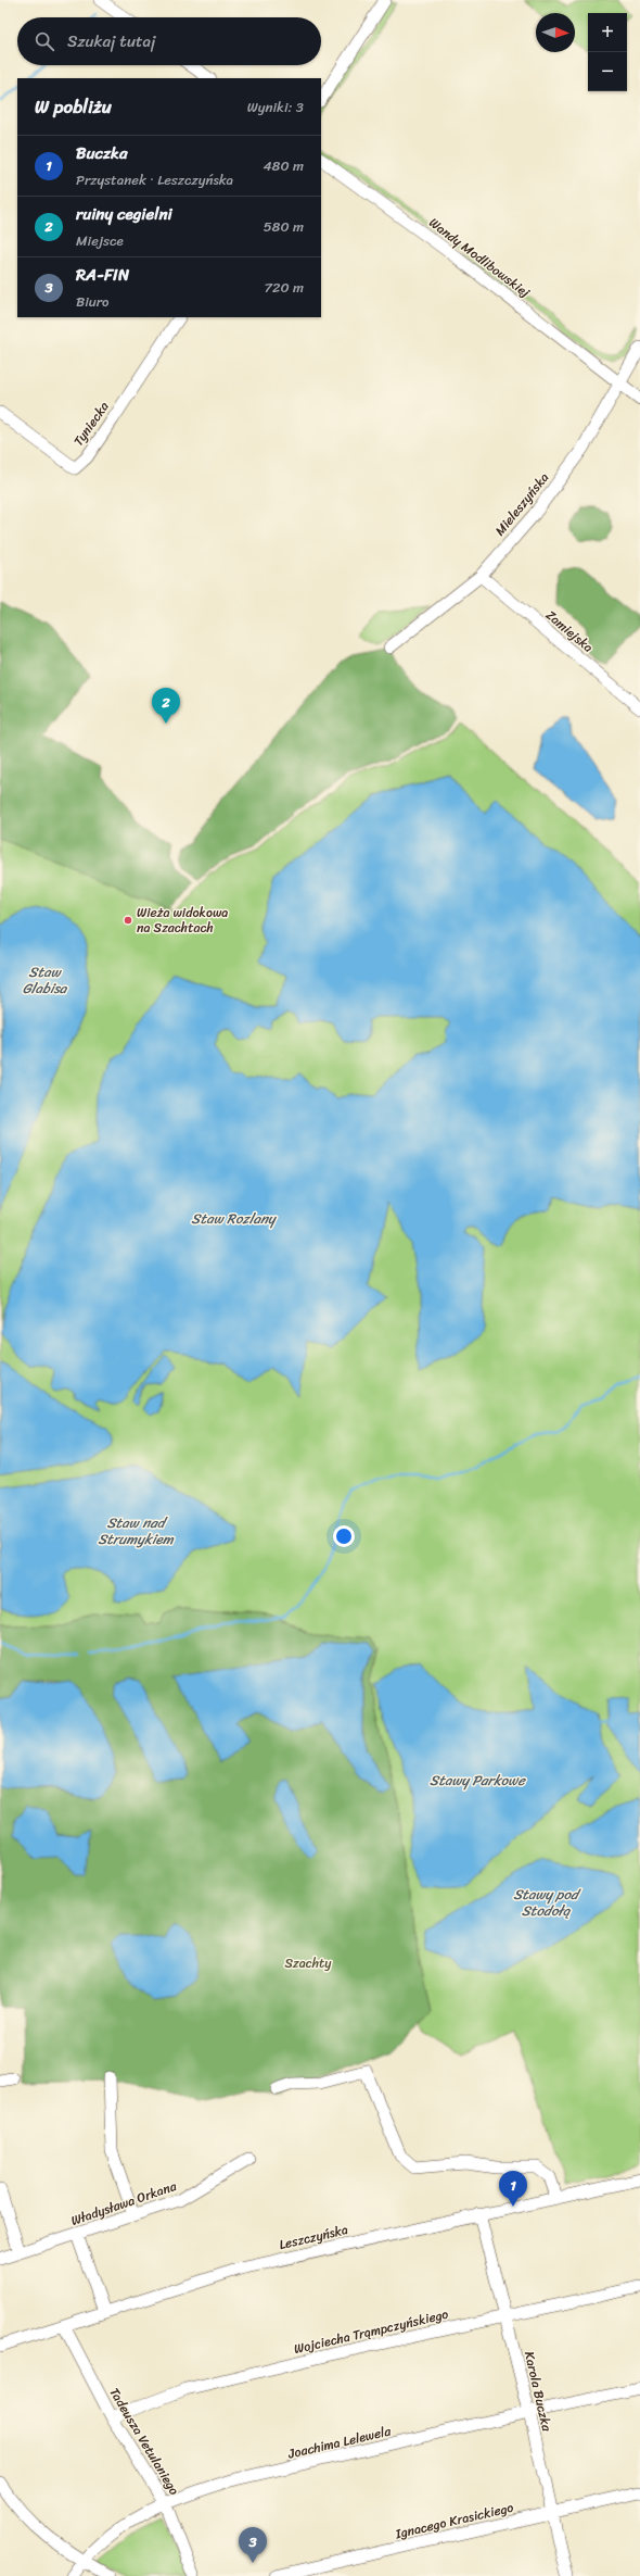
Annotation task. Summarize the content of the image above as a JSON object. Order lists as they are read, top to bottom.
{
  "streets": {
    "street": [
      "Wandy Modlibowskiej",
      "Tyniecka",
      "Mieleszyńska",
      "Zamiejska",
      "Władysława Orkana",
      "Leszczyńska",
      "Wojciecha Trąmpczyńskiego",
      "Karola Buczka",
      "Tadeusza Vetulaniego",
      "Joachima Lelewela",
      "Ignacego Krasickiego"
    ]
  },
  "crossings": [
    ["Wandy Modlibowskiej", "Mieleszyńska"],
    ["Mieleszyńska", "Zamiejska"],
    ["Leszczyńska", "Karola Buczka"],
    ["Leszczyńska", "Tadeusza Vetulaniego"],
    ["Wojciecha Trąmpczyńskiego", "Karola Buczka"],
    ["Wojciecha Trąmpczyńskiego", "Tadeusza Vetulaniego"],
    ["Karola Buczka", "Joachima Lelewela"],
    ["Karola Buczka", "Ignacego Krasickiego"],
    ["Tadeusza Vetulaniego", "Joachima Lelewela"]
  ],
  "water": [
    "Staw Glabisa",
    "Staw Rozlany",
    "Staw nad Strumykiem",
    "Stawy Parkowe",
    "Stawy pod Stodołą"
  ],
  "parks": ["Szachty"],
  "places": ["Wieża widokowa na Szachtach"],
  "north": "right",
  "page": {
    "map_buttons": ["+", "−"],
    "search": "Szukaj tutaj",
    "heading": ["W pobliżu", "Wyniki: 3"],
    "list": [
      {
        "mark": "1",
        "name": "Buczka",
        "note": "Przystanek · Leszczyńska",
        "value": "480 m"
      },
      {
        "mark": "2",
        "name": "ruiny cegielni",
        "note": "Miejsce",
        "value": "580 m"
      },
      {
        "mark": "3",
        "name": "RA-FIN",
        "note": "Biuro",
        "value": "720 m"
      }
    ],
    "pins": ["2", "1", "3"]
  }
}
